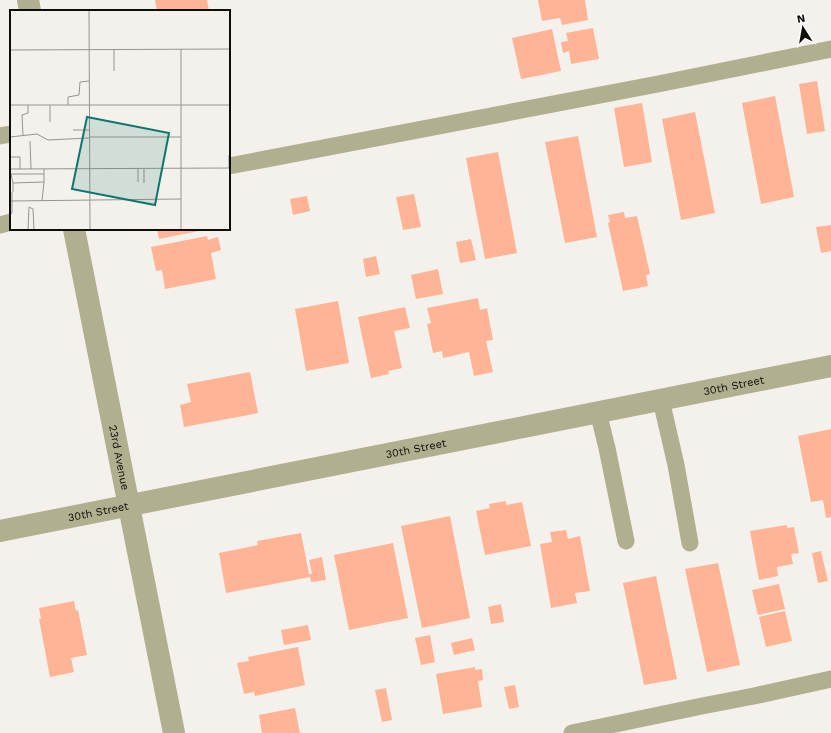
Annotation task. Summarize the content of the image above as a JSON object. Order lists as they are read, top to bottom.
{
  "streets": {
    "street": ["30th Street", "23rd Avenue"]
  },
  "crossings": [
    ["30th Street", "23rd Avenue"]
  ],
  "north": "top"
}
